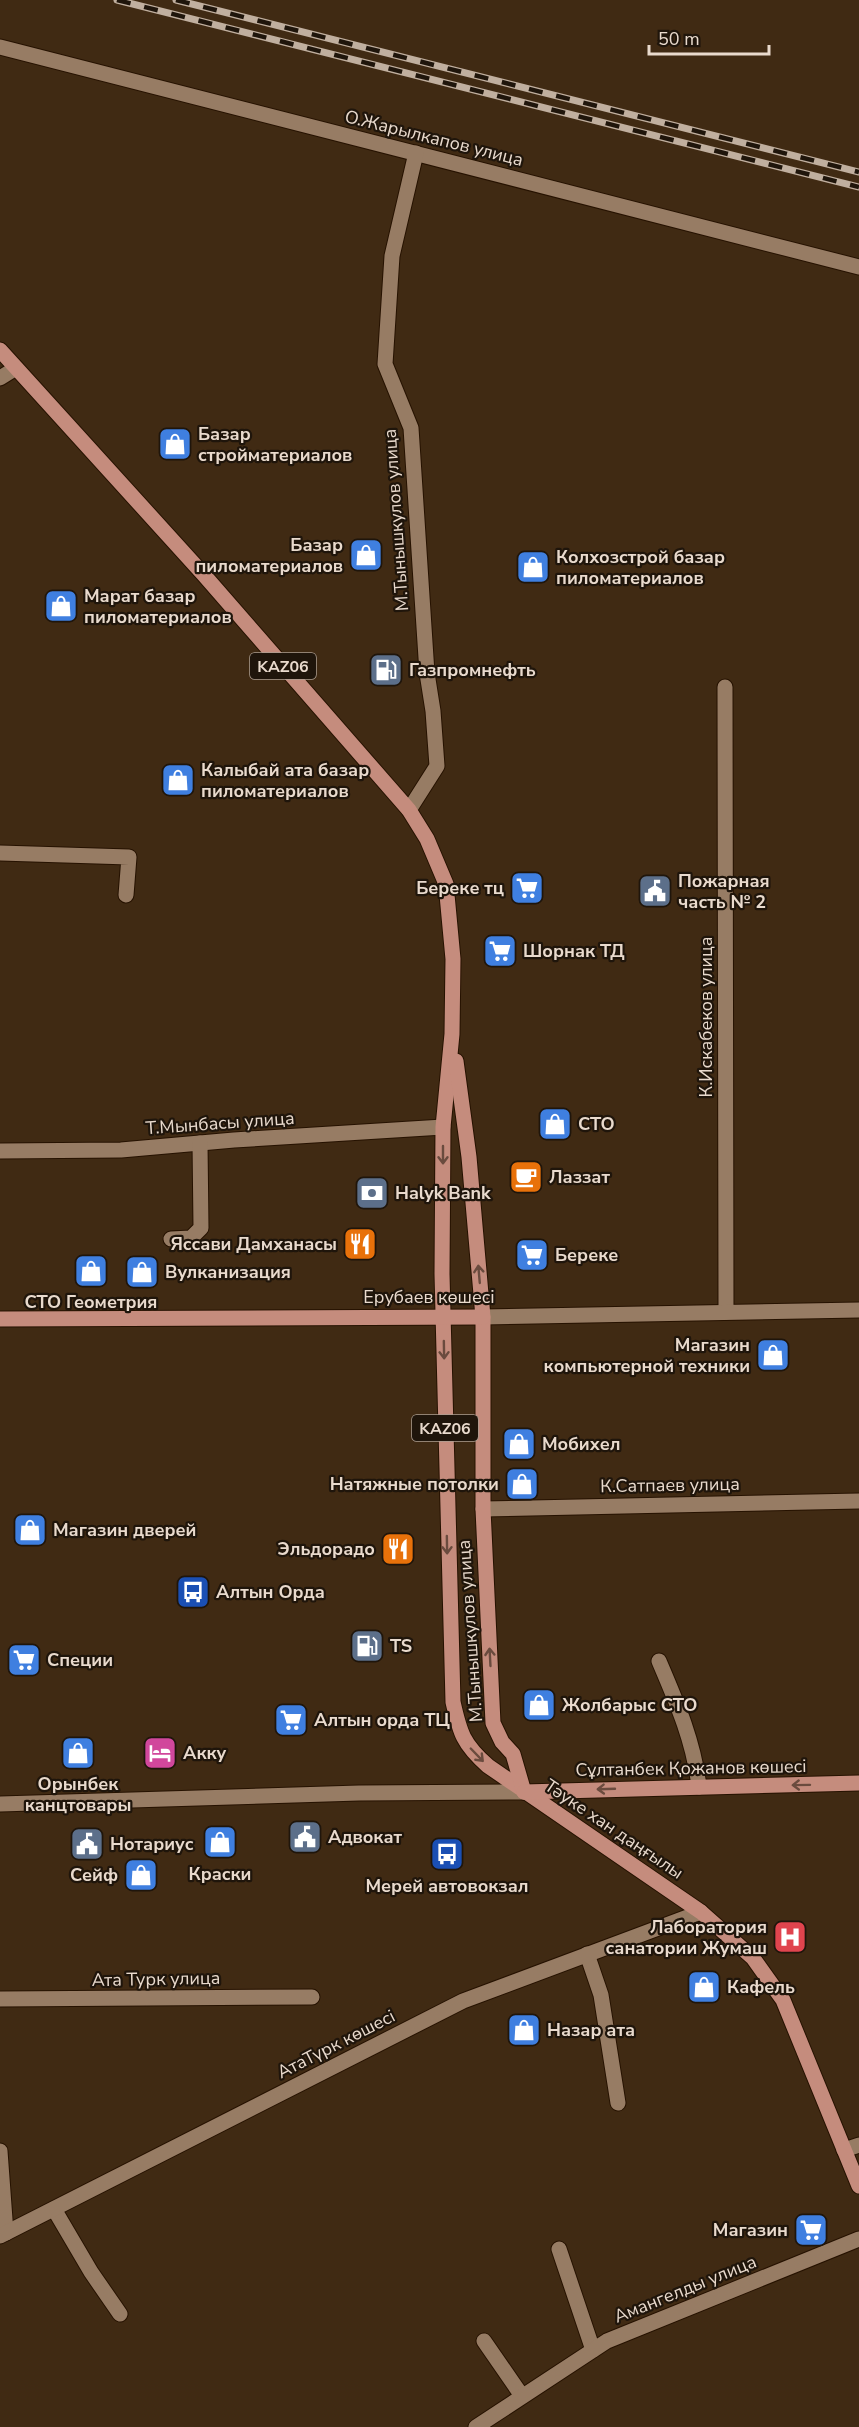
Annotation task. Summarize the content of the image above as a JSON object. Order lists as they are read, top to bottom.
{
  "streets": {
    "main road": [
      "М.Тынышкулов улица",
      "KАZ06",
      "Ерубаев көшесі",
      "Сұлтанбек Қожанов көшесі",
      "Тәуке хан даңғылы"
    ],
    "street": [
      "О.Жарылкапов улица",
      "К.Искабеков улица",
      "Т.Мынбасы улица",
      "К.Сатпаев улица",
      "Ата Турк улица",
      "АтаТүрк көшесі",
      "Амангелды улица"
    ]
  },
  "crossings": [
    ["О.Жарылкапов улица", "М.Тынышкулов улица"],
    ["М.Тынышкулов улица", "Т.Мынбасы улица"],
    ["М.Тынышкулов улица", "Ерубаев көшесі"],
    ["М.Тынышкулов улица", "К.Сатпаев улица"],
    ["М.Тынышкулов улица", "Сұлтанбек Қожанов көшесі"],
    ["М.Тынышкулов улица", "Тәуке хан даңғылы"],
    ["К.Искабеков улица", "Ерубаев көшесі"],
    ["Сұлтанбек Қожанов көшесі", "Тәуке хан даңғылы"],
    ["Тәуке хан даңғылы", "АтаТүрк көшесі"]
  ],
  "one_way": ["Сұлтанбек Қожанов көшесі"],
  "places": {
    "shop": [
      "Базар стройматериалов",
      "Базар пиломатериалов",
      "Колхозстрой базар пиломатериалов",
      "Марат базар пиломатериалов",
      "Калыбай ата базар пиломатериалов",
      "СТО",
      "СТО Геометрия",
      "Вулканизация",
      "Магазин компьютерной техники",
      "Мобихел",
      "Натяжные потолки",
      "Магазин дверей",
      "Жолбарыс СТО",
      "Орынбек канцтовары",
      "Краски",
      "Сейф",
      "Кафель",
      "Назар ата"
    ],
    "fuel station": ["Газпромнефть", "TS"],
    "supermarket": [
      "Береке тц",
      "Шорнак ТД",
      "Береке",
      "Специи",
      "Алтын орда ТЦ",
      "Магазин"
    ],
    "public building": ["Пожарная часть № 2", "Адвокат", "Нотариус"],
    "cafe": ["Лаззат"],
    "bank": ["Halyk Bank"],
    "restaurant": ["Яссави Дамханасы", "Эльдорадо"],
    "bus stop": ["Алтын Орда", "Мерей автовокзал"],
    "hotel": ["Акку"],
    "hospital": ["Лаборатория санатории Жумаш"]
  },
  "scale_bar": "50 m"
}
